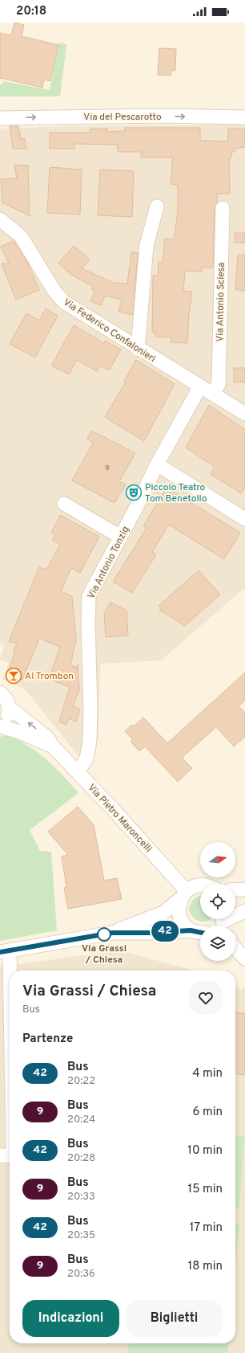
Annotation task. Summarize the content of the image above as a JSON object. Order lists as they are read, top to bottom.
{
  "streets": {
    "street": [
      "Via del Pescarotto",
      "Via Antonio Sciesa",
      "Via Federico Confalonieri",
      "Via Antonio Tonzig",
      "Via Pietro Maroncelli"
    ]
  },
  "crossings": [
    ["Via Antonio Sciesa", "Via Federico Confalonieri"],
    ["Via Federico Confalonieri", "Via Antonio Tonzig"],
    ["Via Antonio Tonzig", "Via Pietro Maroncelli"]
  ],
  "one_way": ["Via del Pescarotto"],
  "places": {
    "theatre": ["Piccolo Teatro Tom Benetollo"],
    "bar": ["Al Trombon"],
    "other": ["Via Grassi / Chiesa"]
  },
  "lines": ["bus line 42"],
  "house_numbers": ["9"],
  "north": "right",
  "page": {
    "status": "20:18",
    "on_map": "42",
    "heading": [
      ["Via Grassi / Chiesa", "Bus"],
      "Partenze"
    ],
    "list": [
      {
        "mark": "42",
        "name": "Bus",
        "note": "20:22",
        "value": "4 min"
      },
      {
        "mark": "9",
        "name": "Bus",
        "note": "20:24",
        "value": "6 min"
      },
      {
        "mark": "42",
        "name": "Bus",
        "note": "20:28",
        "value": "10 min"
      },
      {
        "mark": "9",
        "name": "Bus",
        "note": "20:33",
        "value": "15 min"
      },
      {
        "mark": "42",
        "name": "Bus",
        "note": "20:35",
        "value": "17 min"
      },
      {
        "mark": "9",
        "name": "Bus",
        "note": "20:36",
        "value": "18 min"
      }
    ],
    "buttons": ["Indicazioni", "Biglietti"]
  }
}
